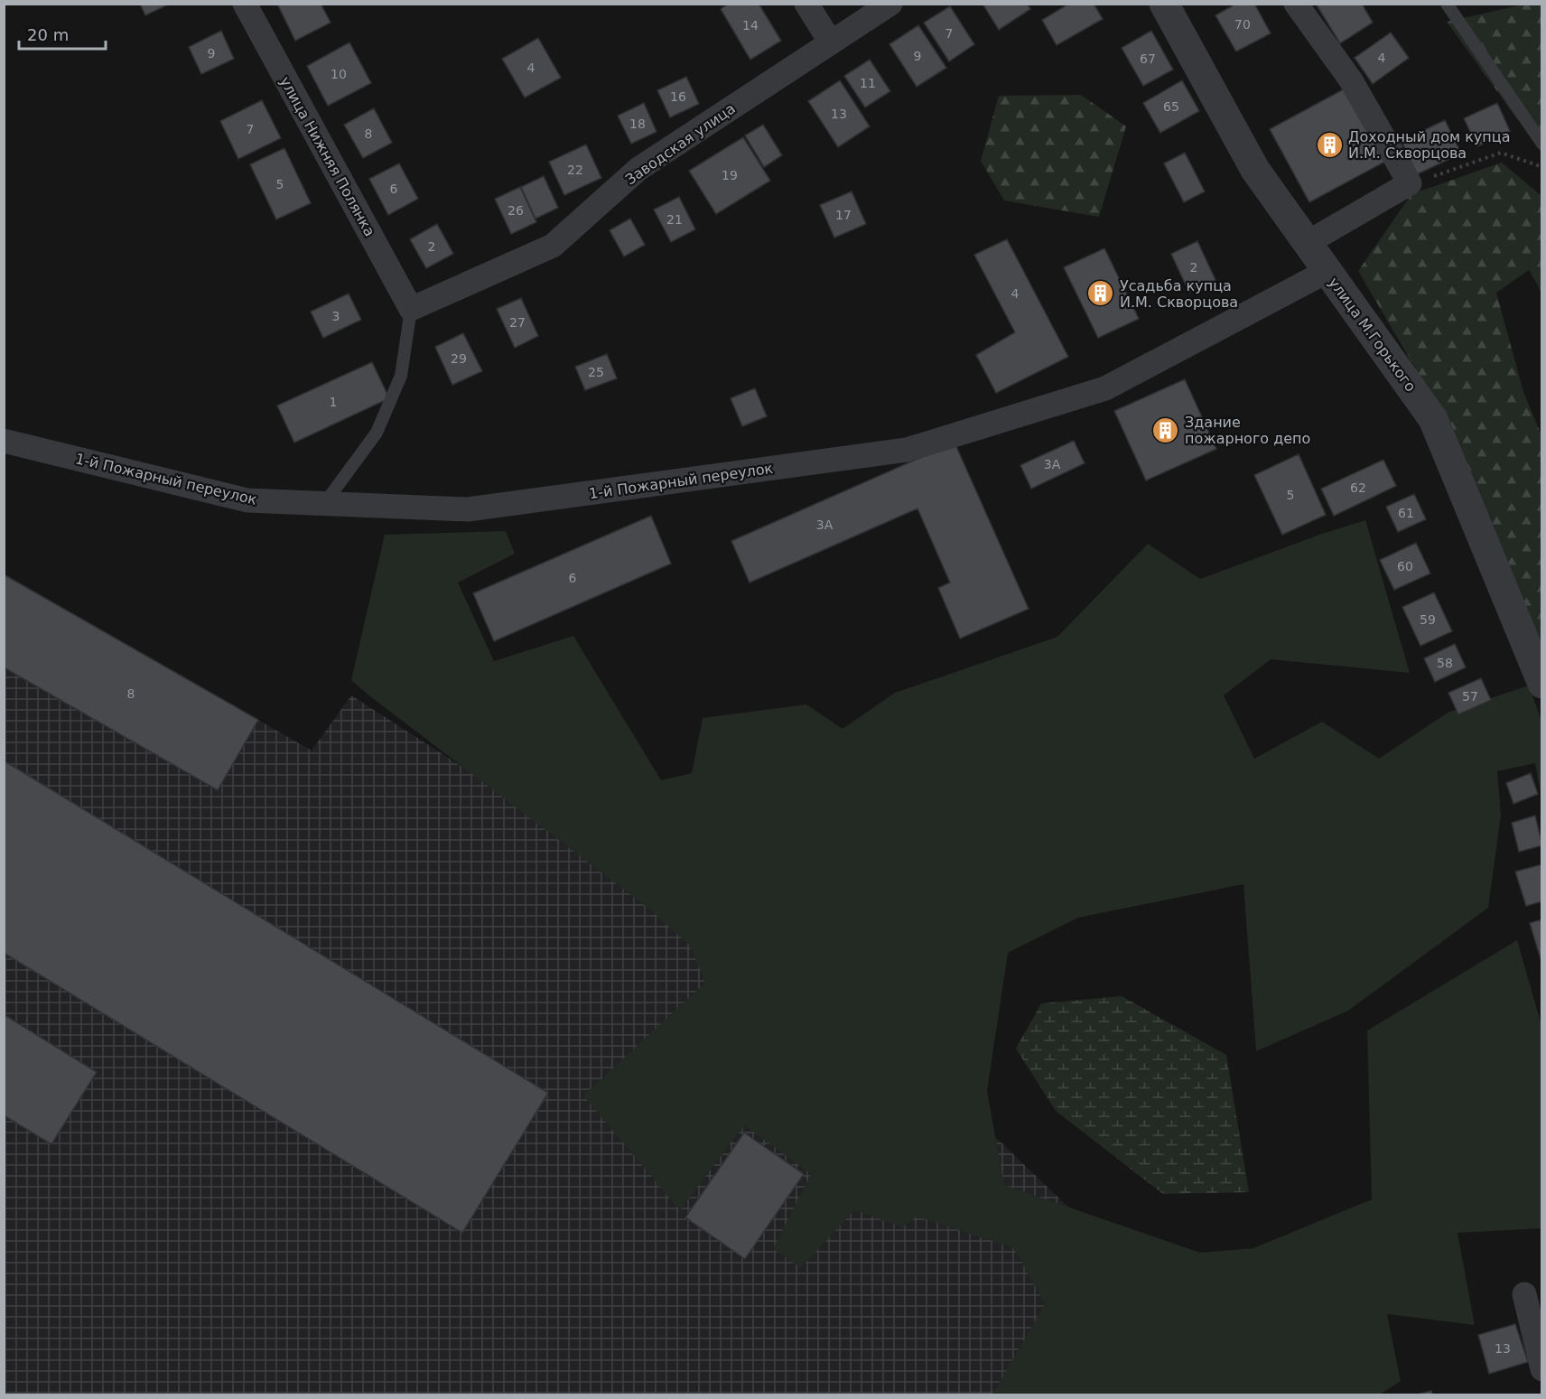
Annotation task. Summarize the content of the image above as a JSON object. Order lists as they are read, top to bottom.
{
  "streets": {
    "street": [
      "Заводская улица",
      "улица Нижняя Полянка",
      "улица М.Горького",
      "1-й Пожарный переулок"
    ]
  },
  "crossings": [
    ["Заводская улица", "улица Нижняя Полянка"],
    ["улица М.Горького", "1-й Пожарный переулок"]
  ],
  "places": {
    "building": ["Доходный дом купца И.М. Скворцова", "Усадьба купца И.М. Скворцова", "Здание пожарного депо"]
  },
  "house_numbers": [
    "70",
    "14",
    "7",
    "9",
    "9",
    "4",
    "67",
    "4",
    "10",
    "11",
    "16",
    "65",
    "13",
    "18",
    "7",
    "8",
    "22",
    "19",
    "5",
    "6",
    "26",
    "17",
    "21",
    "2",
    "2",
    "4",
    "3",
    "27",
    "29",
    "25",
    "1",
    "3А",
    "62",
    "5",
    "61",
    "3А",
    "60",
    "6",
    "59",
    "58",
    "8",
    "57",
    "13"
  ],
  "scale_bar": "20 m"
}
